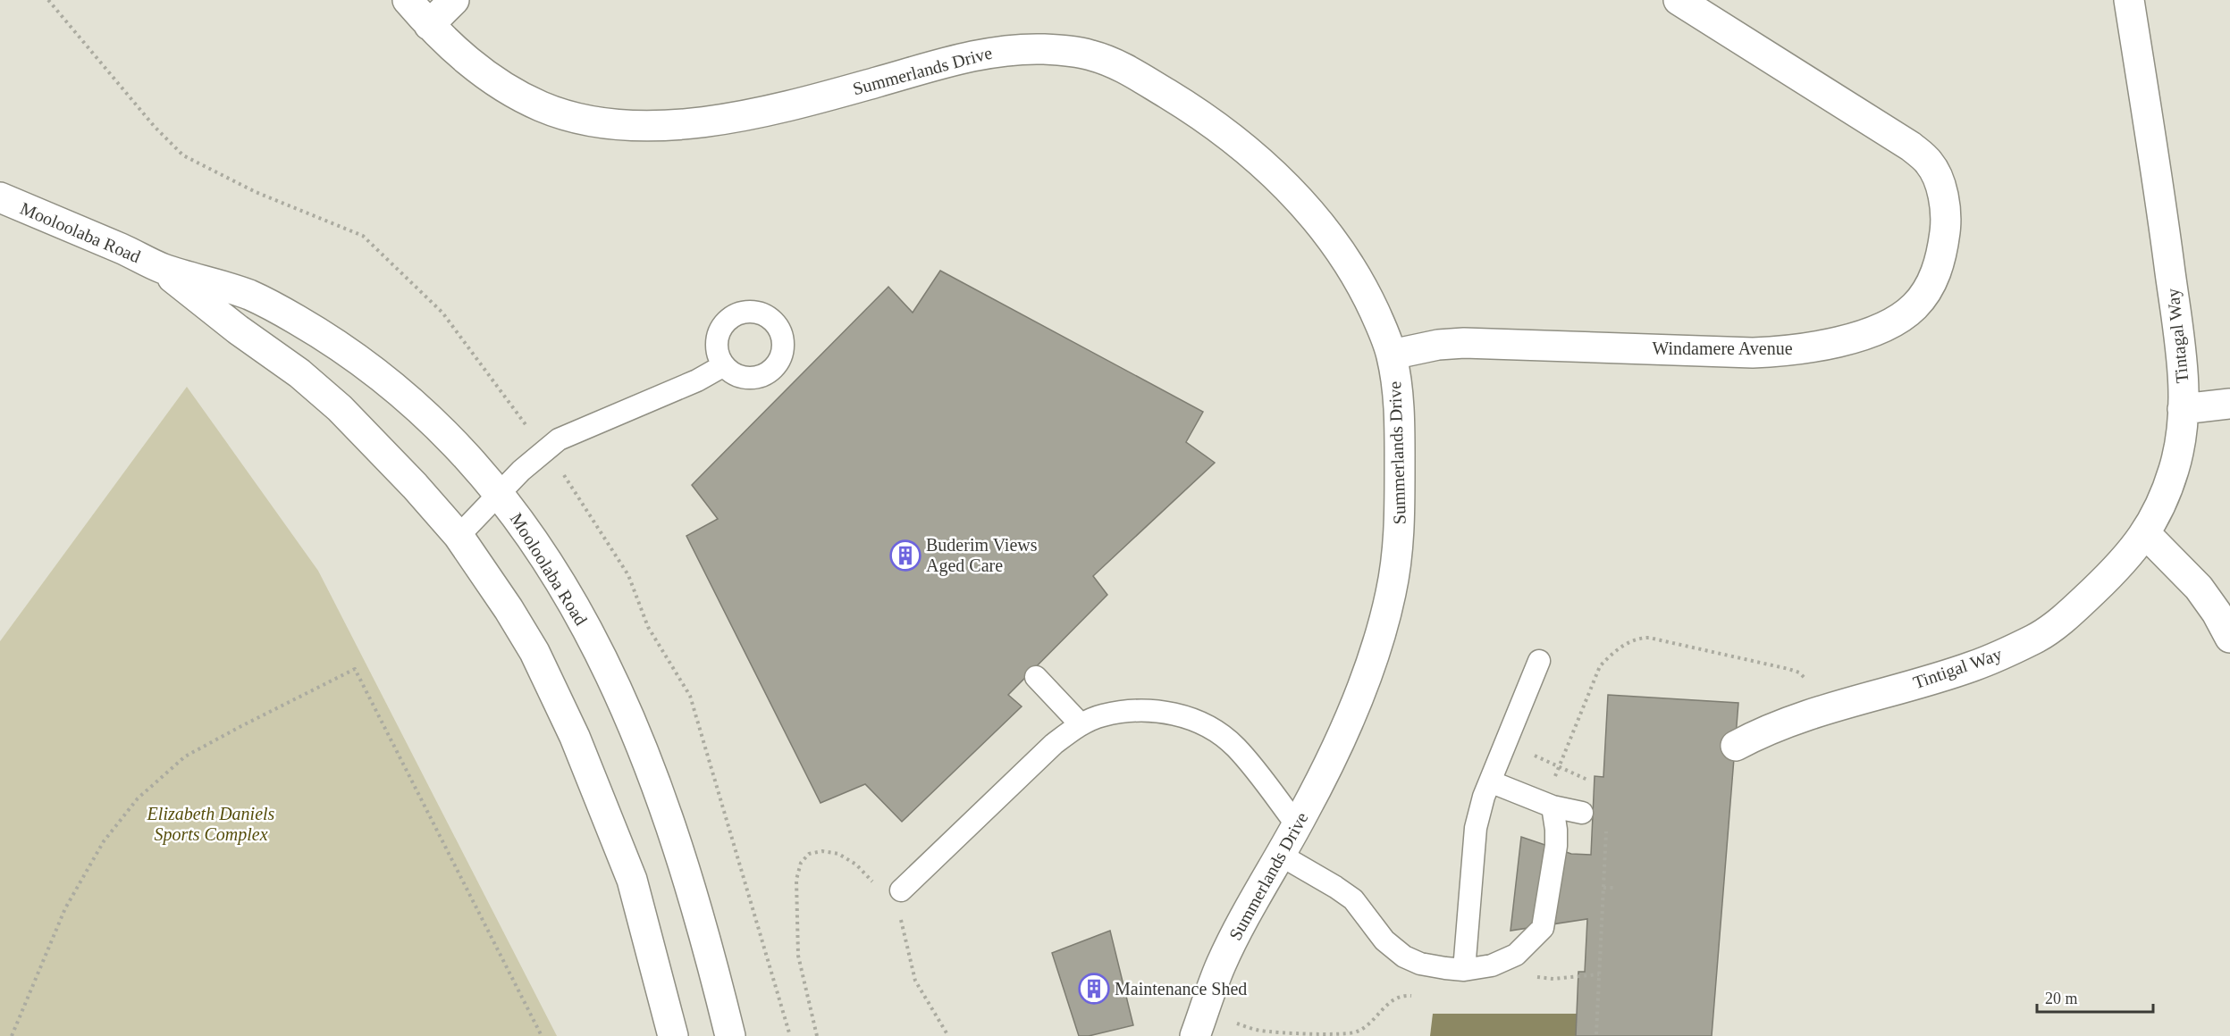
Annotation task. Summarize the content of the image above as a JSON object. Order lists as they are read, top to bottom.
{
  "streets": {
    "street": [
      "Summerlands Drive",
      "Mooloolaba Road",
      "Tintagal Way",
      "Windamere Avenue",
      "Tintigal Way"
    ]
  },
  "crossings": [
    ["Summerlands Drive", "Windamere Avenue"],
    ["Tintagal Way", "Tintigal Way"]
  ],
  "parks": ["Elizabeth Daniels Sports Complex"],
  "places": {
    "building": ["Buderim Views Aged Care", "Maintenance Shed"]
  },
  "scale_bar": "20 m"
}
